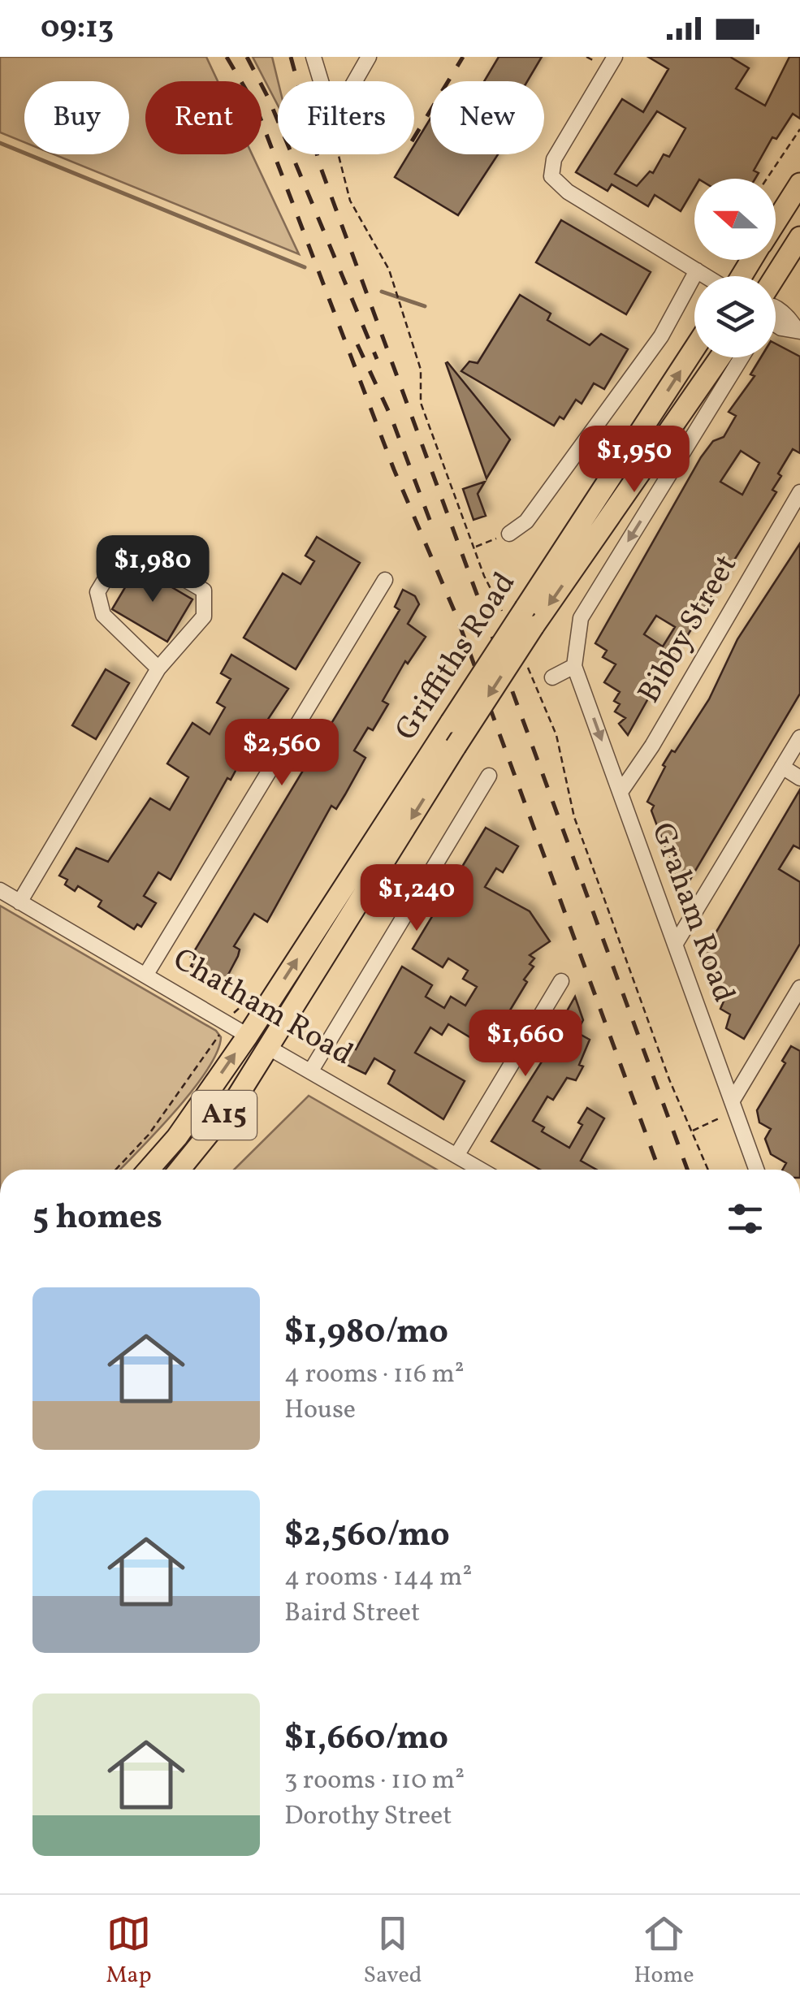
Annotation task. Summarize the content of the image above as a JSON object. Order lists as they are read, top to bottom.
{
  "streets": {
    "highway": ["Griffiths Road", "Chatham Road", "A15"],
    "street": ["Bibby Street", "Graham Road"]
  },
  "crossings": [
    ["Bibby Street", "Graham Road"],
    ["Griffiths Road", "Chatham Road"]
  ],
  "north": "left",
  "page": {
    "status": "09:13",
    "chip": [
      "Buy",
      "Rent",
      "Filters",
      "New"
    ],
    "price": [
      "$1,950",
      "$1,980",
      "$2,560",
      "$1,240",
      "$1,660"
    ],
    "heading": "5 homes",
    "list": [
      {
        "name": "$1,980/mo",
        "note": "4 rooms · 116 m² · House"
      },
      {
        "name": "$2,560/mo",
        "note": "4 rooms · 144 m² · Baird Street"
      },
      {
        "name": "$1,660/mo",
        "note": "3 rooms · 110 m² · Dorothy Street"
      }
    ],
    "tabs": ["Map", "Saved", "Home"]
  }
}
